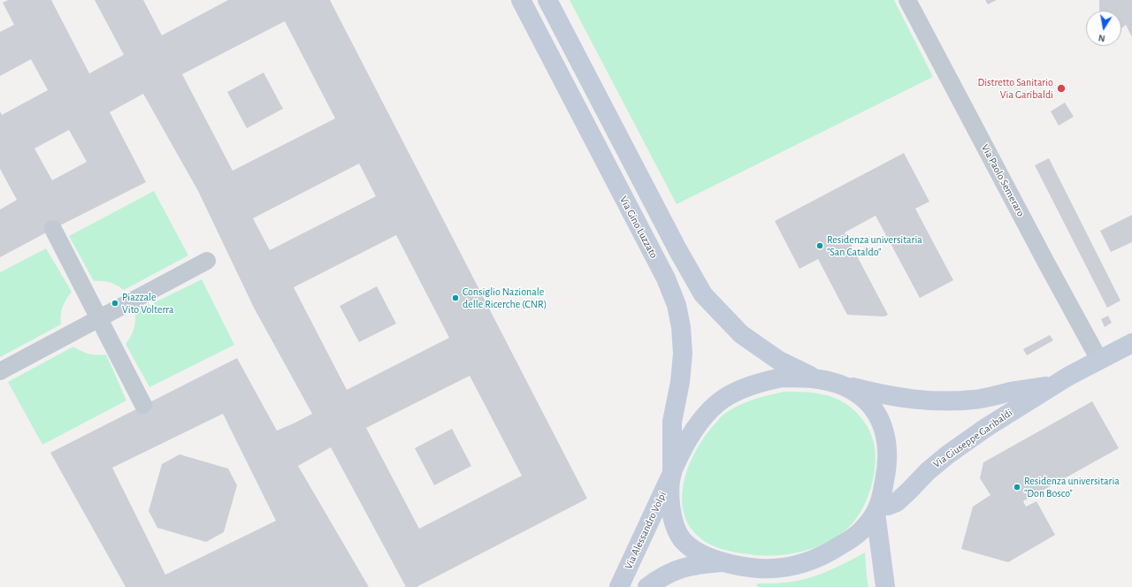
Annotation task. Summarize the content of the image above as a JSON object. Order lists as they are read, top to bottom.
{
  "streets": {
    "main road": ["Via Gino Luzzato", "Via Giuseppe Garibaldi", "Via Alessandro Volpi"],
    "street": ["Via Paolo Semeraro"]
  },
  "crossings": [
    ["Via Paolo Semeraro", "Via Giuseppe Garibaldi"],
    ["Via Gino Luzzato", "Via Giuseppe Garibaldi"],
    ["Via Gino Luzzato", "Via Alessandro Volpi"]
  ],
  "places": [
    "Distretto Sanitario Via Garibaldi",
    "Residenza universitaria \"San Cataldo\"",
    "Consiglio Nazionale delle Ricerche (CNR)",
    "Piazzale Vito Volterra",
    "Residenza universitaria \"Don Bosco\""
  ],
  "north": "bottom"
}
